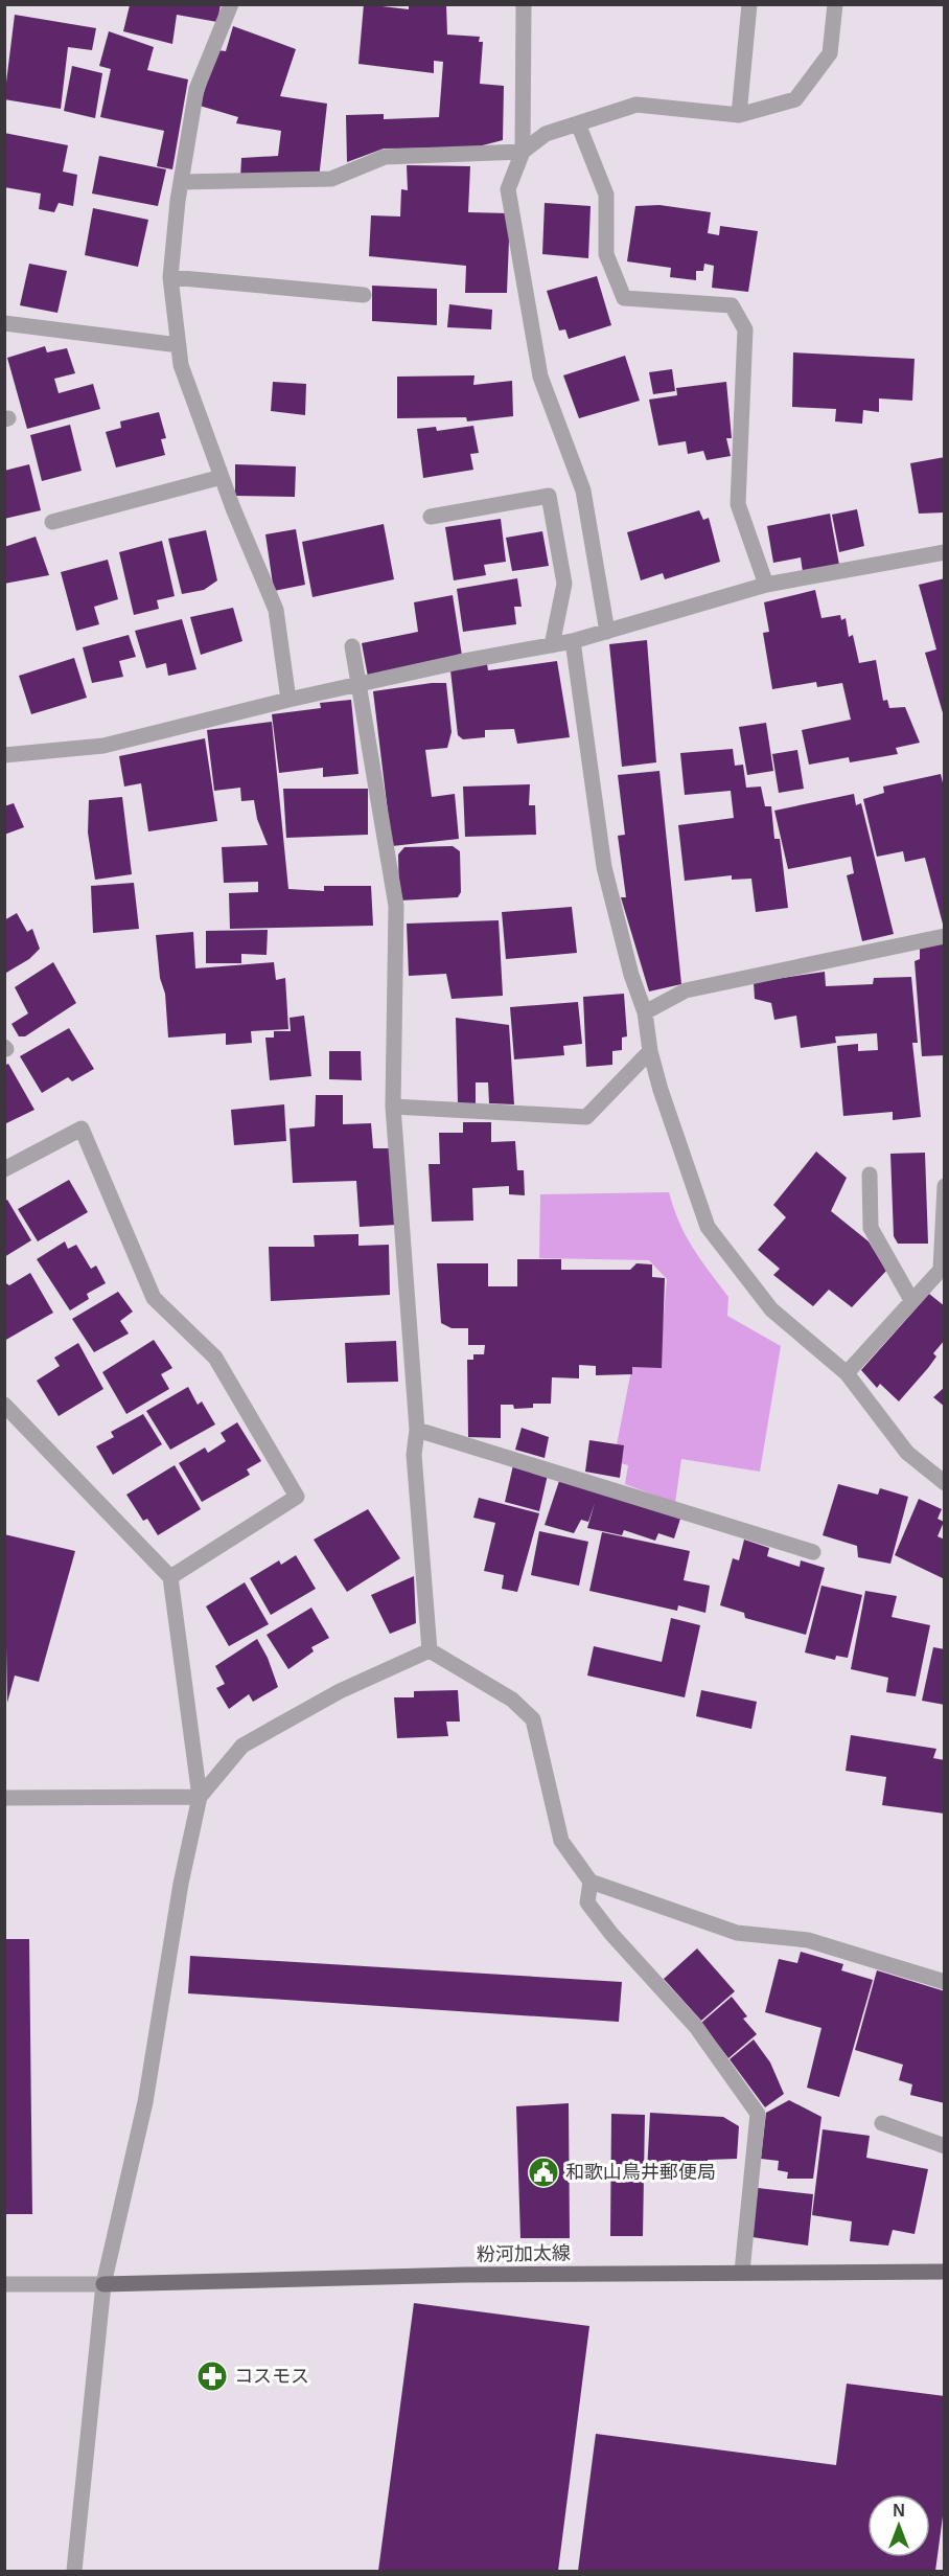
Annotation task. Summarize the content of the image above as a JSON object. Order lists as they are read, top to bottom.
{
  "streets": {
    "main road": ["粉河加太線"]
  },
  "places": {
    "public building": ["和歌山鳥井郵便局"],
    "pharmacy": ["コスモス"]
  },
  "north": "top"
}
